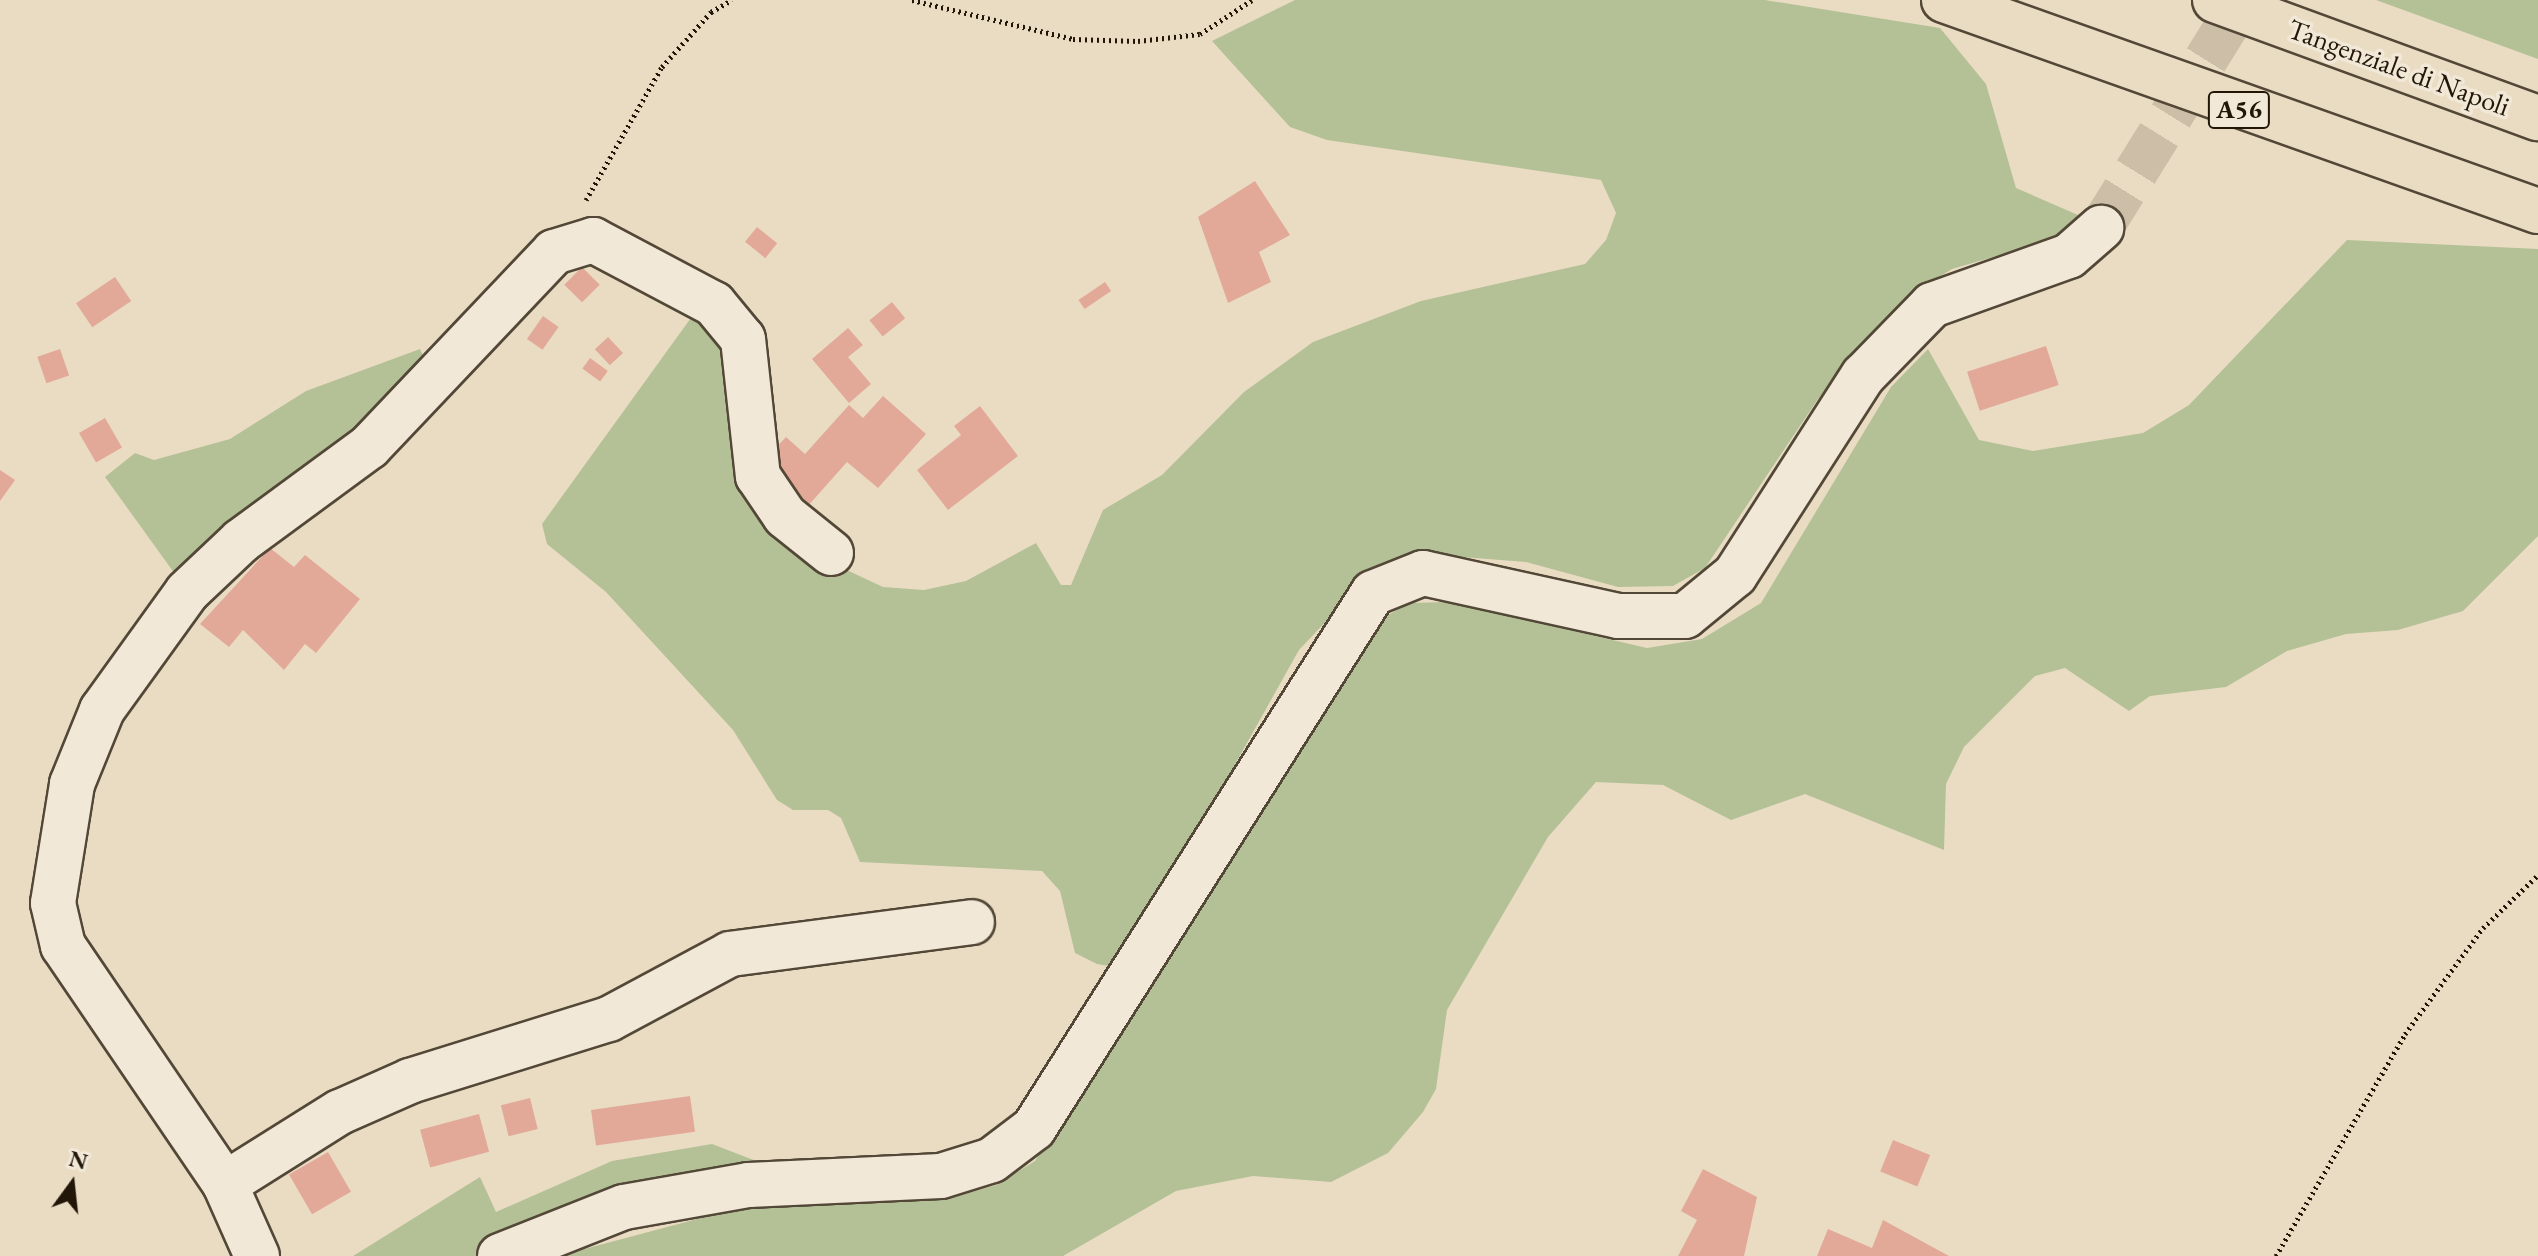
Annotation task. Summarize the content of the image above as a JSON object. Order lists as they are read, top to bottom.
{
  "streets": {
    "highway": ["Tangenziale di Napoli", "A56"]
  },
  "north": "top"
}
